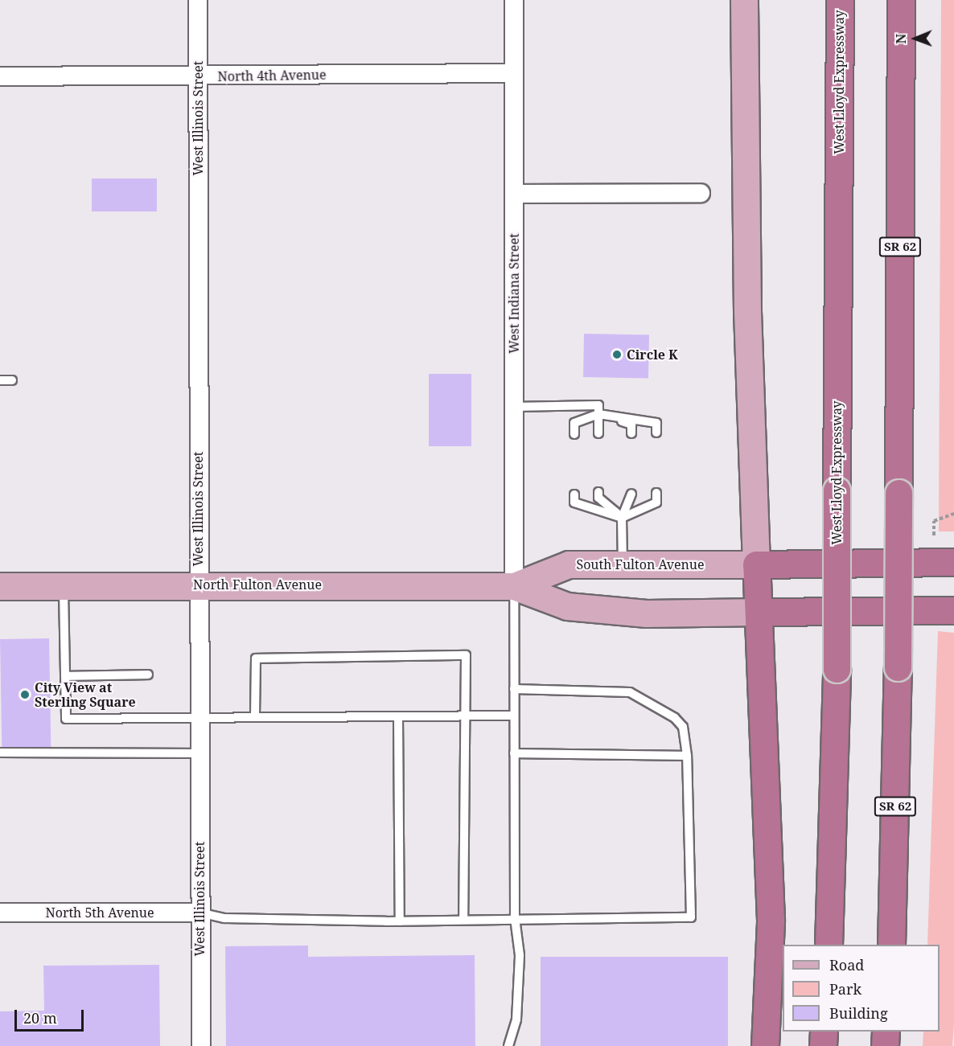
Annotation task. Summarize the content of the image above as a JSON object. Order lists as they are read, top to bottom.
{
  "streets": {
    "highway": ["West Lloyd Expressway", "SR 62", "South Fulton Avenue"],
    "main road": ["North Fulton Avenue"],
    "street": [
      "North 4th Avenue",
      "West Illinois Street",
      "West Indiana Street",
      "North 5th Avenue"
    ]
  },
  "crossings": [
    ["North 4th Avenue", "West Illinois Street"],
    ["North 4th Avenue", "West Indiana Street"],
    ["West Illinois Street", "North Fulton Avenue"],
    ["West Illinois Street", "North 5th Avenue"],
    ["West Indiana Street", "South Fulton Avenue"],
    ["West Indiana Street", "North Fulton Avenue"],
    ["South Fulton Avenue", "North Fulton Avenue"]
  ],
  "places": ["Circle K", "City View at Sterling Square"],
  "legend": ["Road", "Park", "Building"],
  "scale_bar": "20 m",
  "north": "left"
}
